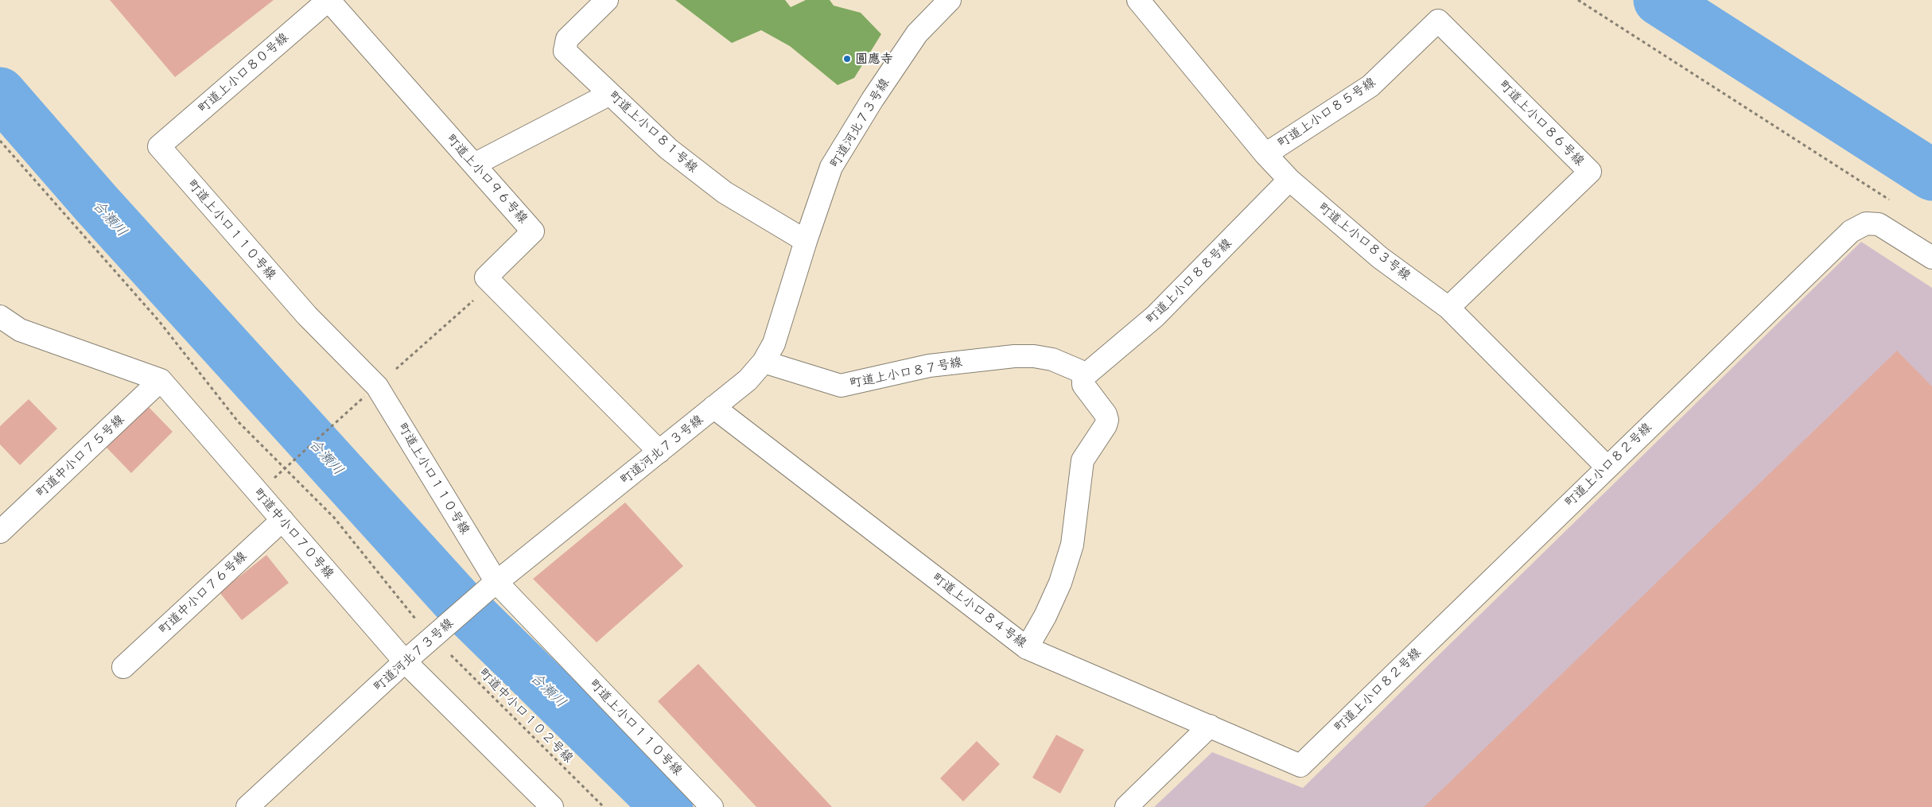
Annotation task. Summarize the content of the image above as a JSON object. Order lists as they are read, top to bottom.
{
  "streets": {
    "street": [
      "町道上小口８０号線",
      "町道上小口８５号線",
      "町道河北７３号線",
      "町道上小口８６号線",
      "町道上小口８１号線",
      "町道上小口９６号線",
      "町道上小口１１０号線",
      "町道上小口８３号線",
      "町道上小口８８号線",
      "町道上小口８７号線",
      "町道中小口７５号線",
      "町道上小口８２号線",
      "町道中小口７０号線",
      "町道中小口７６号線",
      "町道上小口８４号線"
    ],
    "path": ["町道中小口１０２号線"]
  },
  "crossings": [
    ["町道上小口８０号線", "町道上小口９６号線"],
    ["町道上小口８０号線", "町道上小口１１０号線"],
    ["町道上小口８５号線", "町道上小口８６号線"],
    ["町道上小口８５号線", "町道上小口８３号線"],
    ["町道河北７３号線", "町道上小口８１号線"],
    ["町道河北７３号線", "町道上小口１１０号線"],
    ["町道河北７３号線", "町道上小口８７号線"],
    ["町道河北７３号線", "町道中小口７０号線"],
    ["町道河北７３号線", "町道上小口８４号線"],
    ["町道河北７３号線", "町道中小口１０２号線"],
    ["町道上小口８６号線", "町道上小口８３号線"],
    ["町道上小口８３号線", "町道上小口８８号線"],
    ["町道上小口８３号線", "町道上小口８２号線"],
    ["町道上小口８８号線", "町道上小口８７号線"],
    ["町道中小口７５号線", "町道中小口７０号線"],
    ["町道上小口８２号線", "町道上小口８４号線"],
    ["町道中小口７０号線", "町道中小口７６号線"]
  ],
  "water": ["合瀬川"],
  "places": ["圓應寺"]
}
